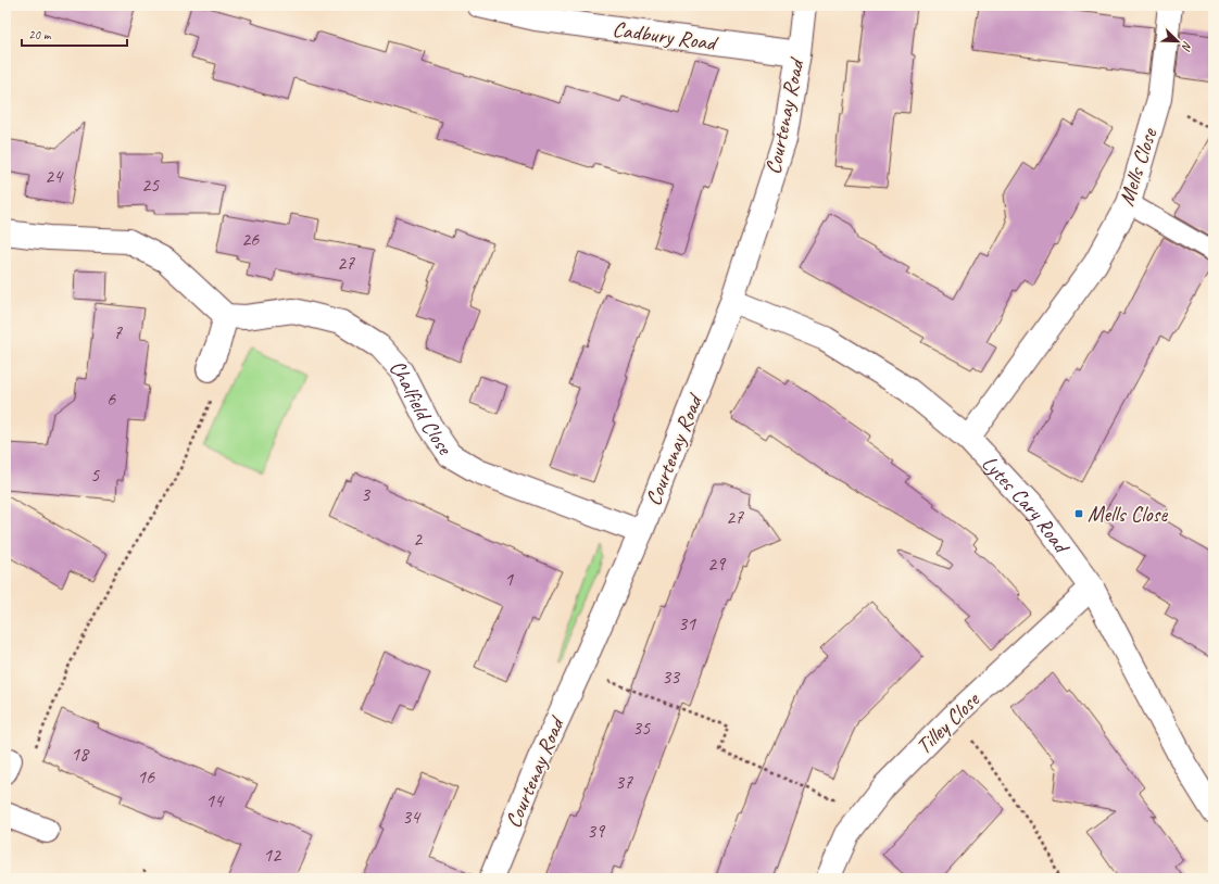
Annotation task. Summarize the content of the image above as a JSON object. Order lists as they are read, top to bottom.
{
  "streets": {
    "street": [
      "Cadbury Road",
      "Courtenay Road",
      "Mells Close",
      "Chalfield Close",
      "Lytes Cary Road",
      "Tilley Close"
    ]
  },
  "crossings": [
    ["Cadbury Road", "Courtenay Road"],
    ["Courtenay Road", "Chalfield Close"],
    ["Courtenay Road", "Lytes Cary Road"],
    ["Mells Close", "Lytes Cary Road"],
    ["Lytes Cary Road", "Tilley Close"]
  ],
  "places": {
    "transit": ["Mells Close"]
  },
  "house_numbers": [
    "24",
    "25",
    "26",
    "27",
    "7",
    "6",
    "5",
    "3",
    "27",
    "2",
    "29",
    "1",
    "31",
    "33",
    "35",
    "18",
    "16",
    "37",
    "14",
    "34",
    "39",
    "12"
  ],
  "scale_bar": "20 m",
  "north": "bottom right"
}
